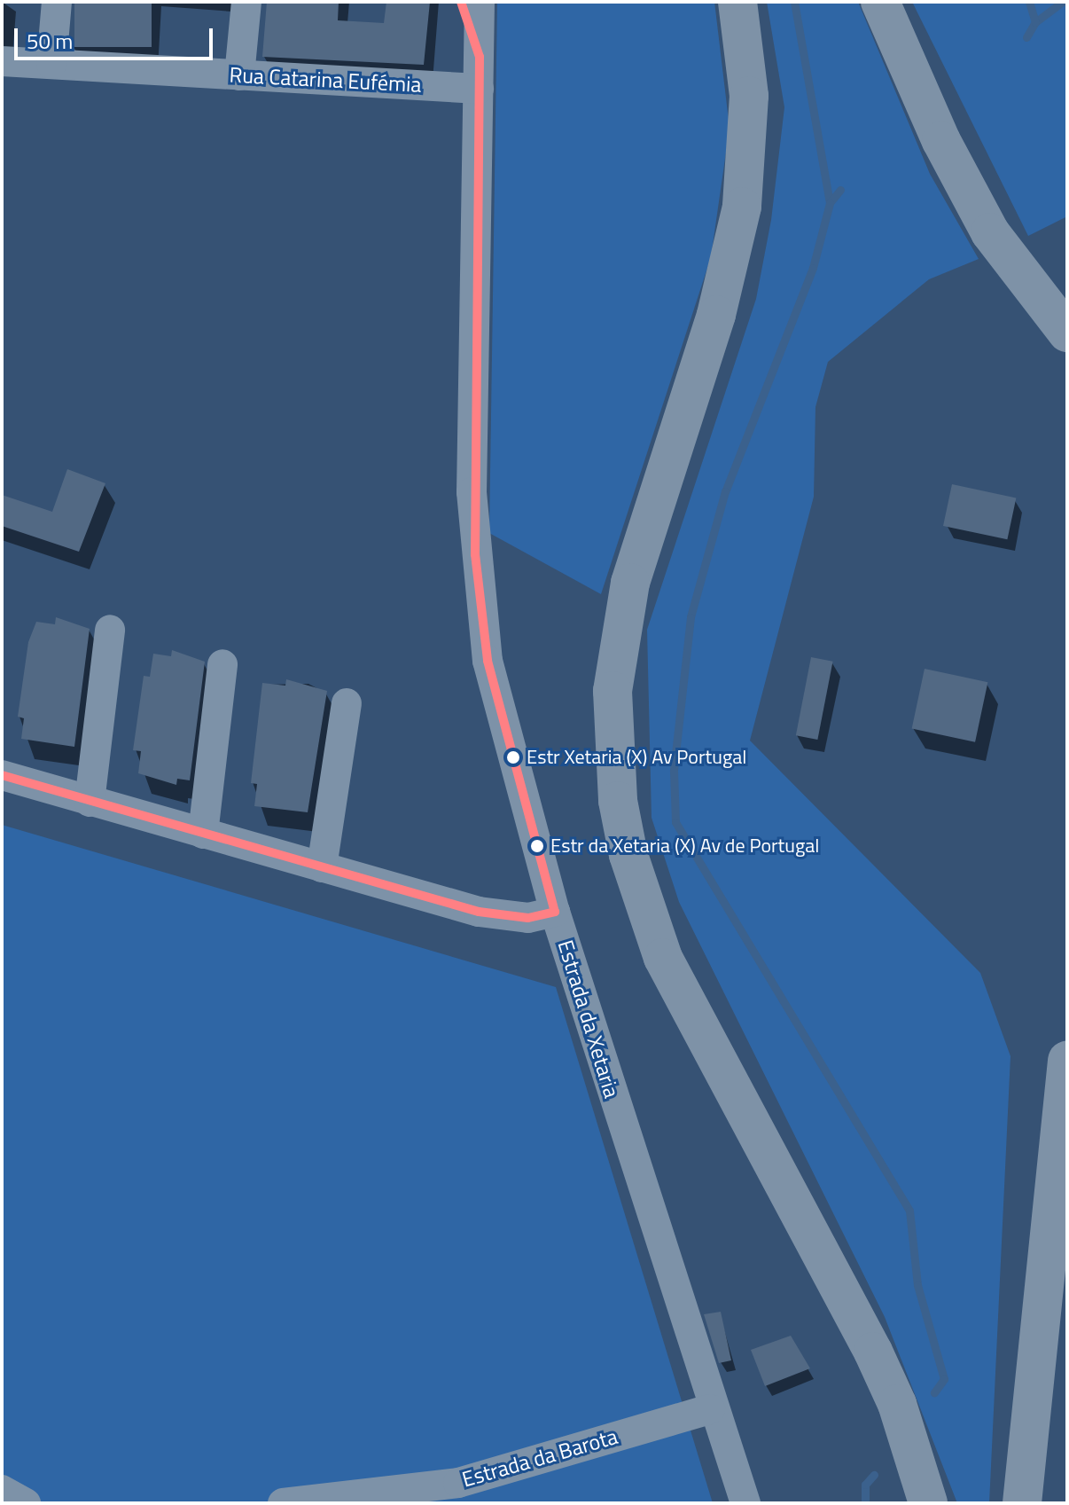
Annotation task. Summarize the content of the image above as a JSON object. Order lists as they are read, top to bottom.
{
  "streets": {
    "street": ["Rua Catarina Eufémia", "Estrada da Xetaria", "Estrada da Barota"]
  },
  "crossings": [
    ["Rua Catarina Eufémia", "Estrada da Xetaria"],
    ["Estrada da Xetaria", "Estrada da Barota"]
  ],
  "places": ["Estr Xetaria (X) Av Portugal", "Estr da Xetaria (X) Av de Portugal"],
  "scale_bar": "50 m"
}
